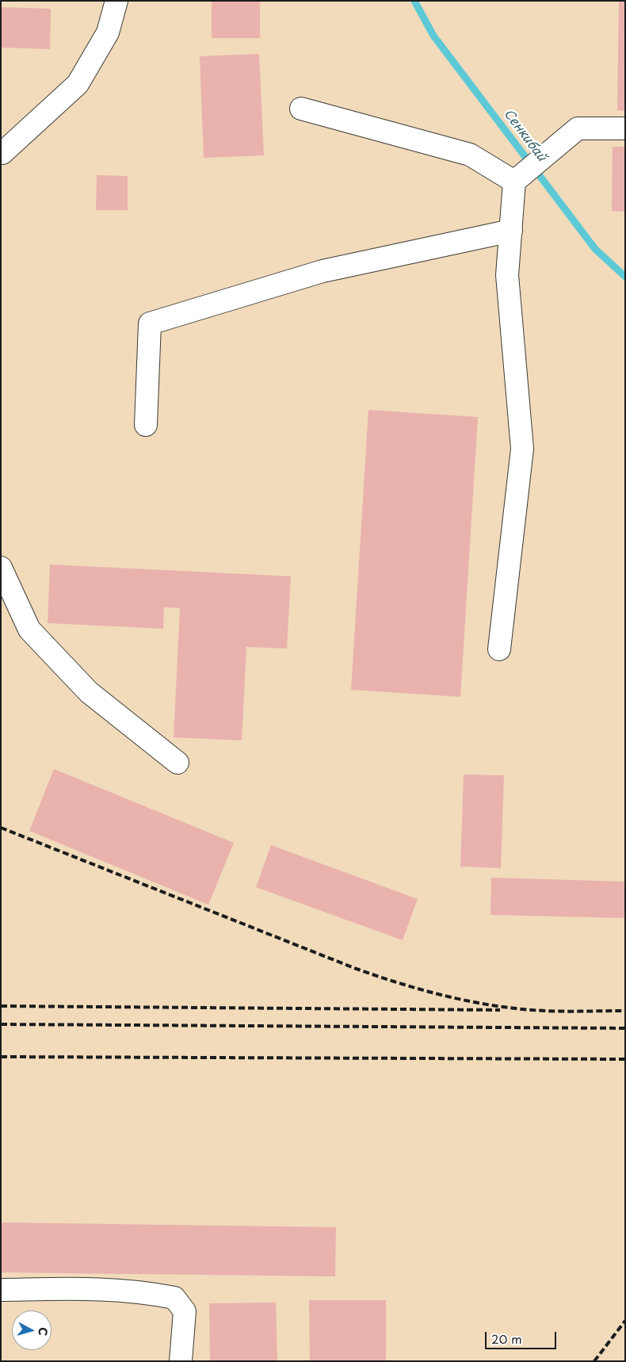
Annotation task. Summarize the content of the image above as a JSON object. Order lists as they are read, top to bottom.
{
  "water": ["Сенкибай"],
  "scale_bar": "20 m",
  "north": "right"
}
